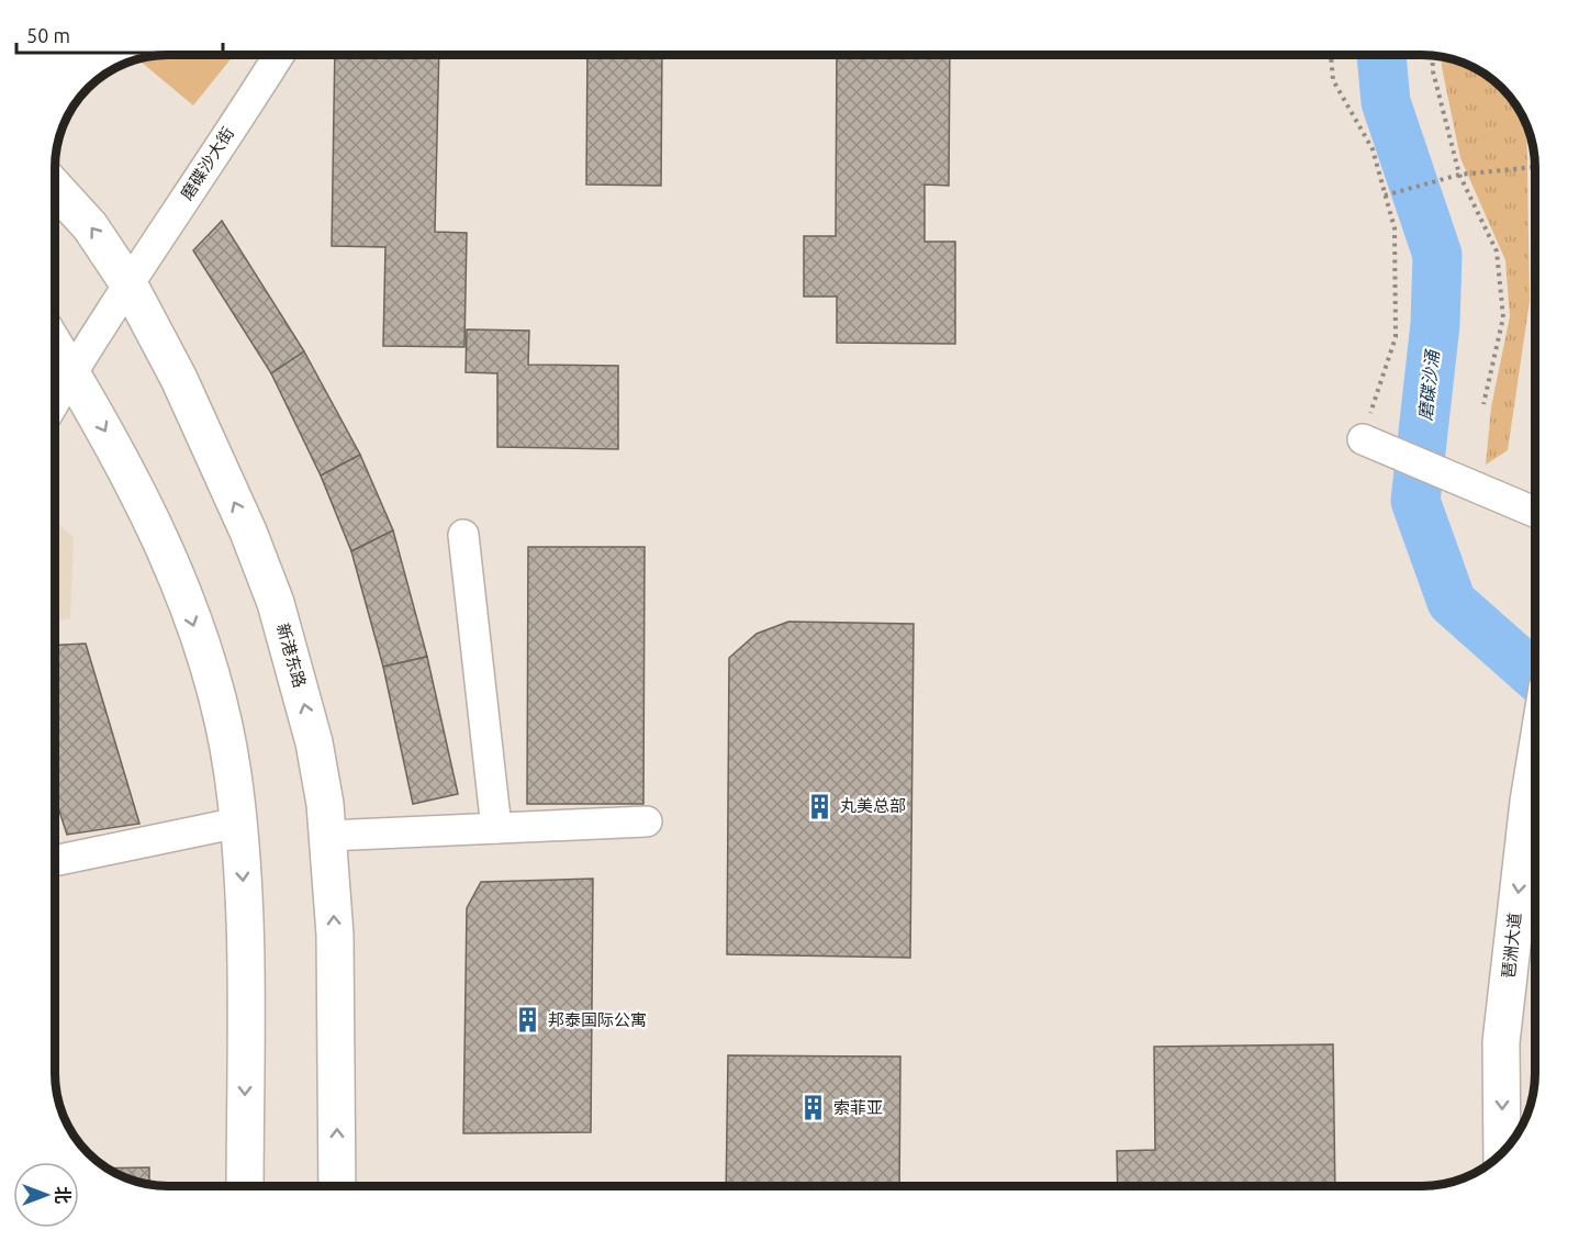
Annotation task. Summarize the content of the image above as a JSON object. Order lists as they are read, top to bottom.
{
  "streets": {
    "main road": ["新港东路", "琶洲大道"],
    "street": ["磨碟沙大街"]
  },
  "crossings": [
    ["磨碟沙大街", "新港东路"]
  ],
  "one_way": ["琶洲大道"],
  "water": ["磨碟沙涌"],
  "places": {
    "building": ["丸美总部", "邦泰国际公寓", "索菲亚"]
  },
  "scale_bar": "50 m",
  "north": "right"
}
